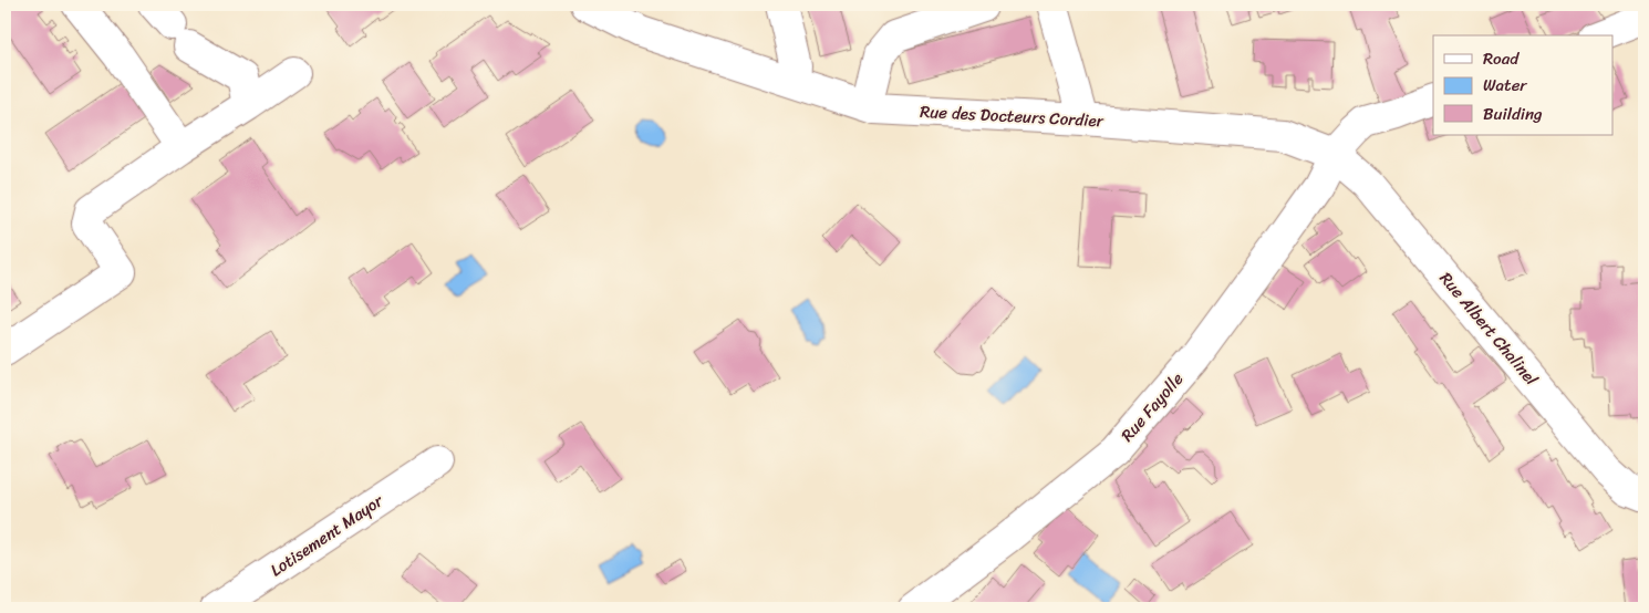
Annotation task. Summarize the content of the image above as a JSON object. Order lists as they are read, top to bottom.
{
  "streets": {
    "street": [
      "Rue des Docteurs Cordier",
      "Rue Albert Chalinel",
      "Rue Fayolle",
      "Lotisement Mayor"
    ]
  },
  "crossings": [
    ["Rue des Docteurs Cordier", "Rue Albert Chalinel"],
    ["Rue des Docteurs Cordier", "Rue Fayolle"],
    ["Rue Albert Chalinel", "Rue Fayolle"]
  ],
  "legend": ["Road", "Water", "Building"]
}
